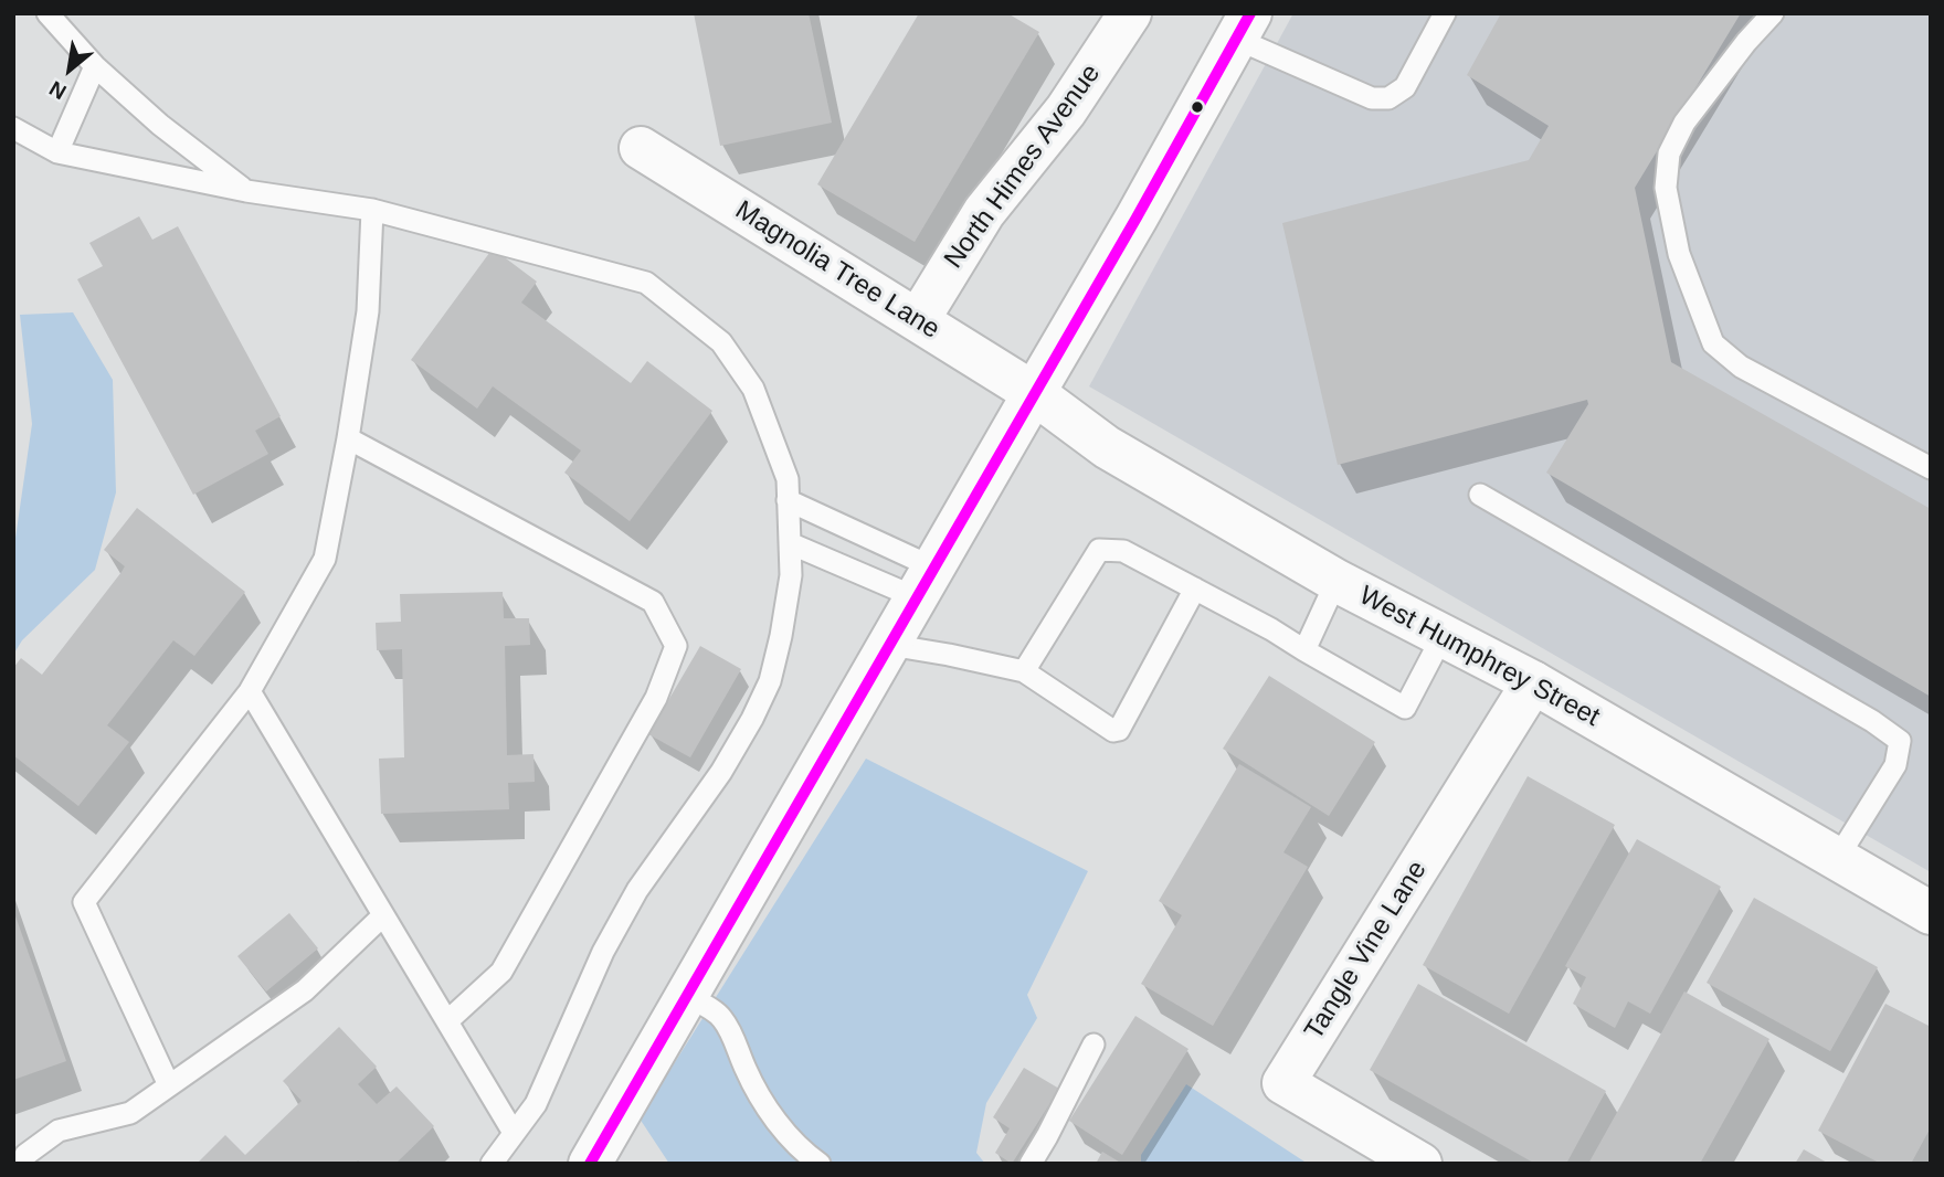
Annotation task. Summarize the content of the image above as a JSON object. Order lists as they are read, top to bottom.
{
  "streets": {
    "street": [
      "North Himes Avenue",
      "Magnolia Tree Lane",
      "West Humphrey Street",
      "Tangle Vine Lane"
    ]
  },
  "crossings": [
    ["North Himes Avenue", "Magnolia Tree Lane"],
    ["Magnolia Tree Lane", "West Humphrey Street"],
    ["West Humphrey Street", "Tangle Vine Lane"]
  ],
  "north": "bottom left"
}
